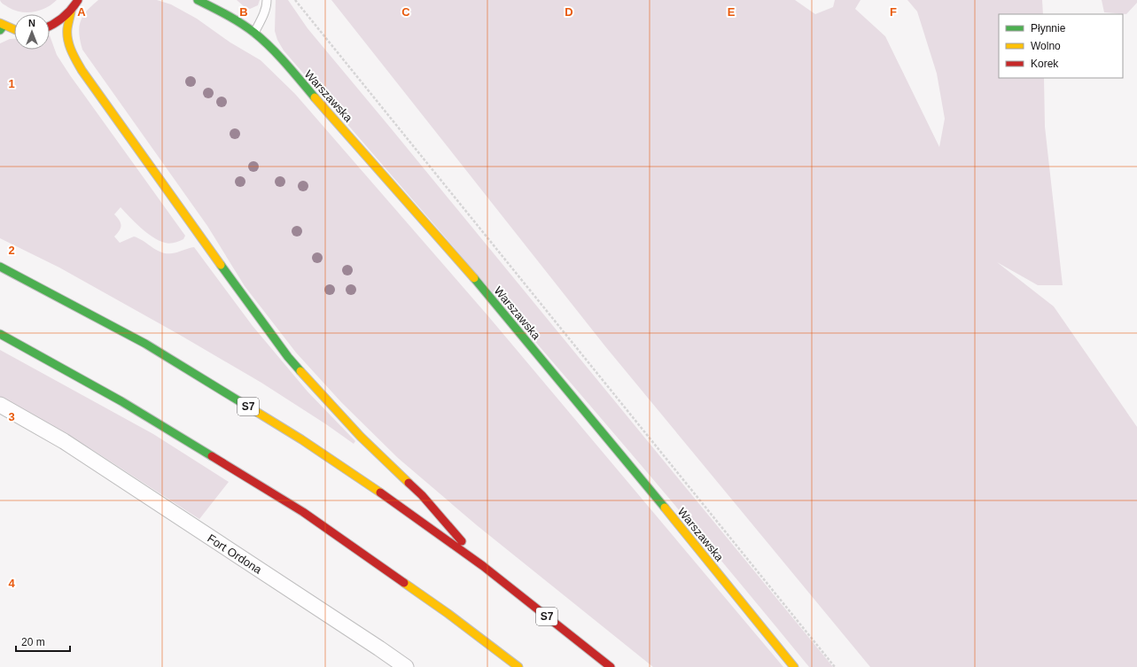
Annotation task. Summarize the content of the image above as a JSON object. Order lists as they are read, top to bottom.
{
  "streets": {
    "main road": ["Warszawska", "S7"],
    "street": ["Fort Ordona"]
  },
  "legend": ["Płynnie", "Wolno", "Korek"],
  "scale_bar": "20 m",
  "north": "top",
  "grid": {
    "columns": [
      "A",
      "B",
      "C",
      "D",
      "E",
      "F"
    ],
    "rows": [
      "1",
      "2",
      "3",
      "4"
    ]
  }
}
